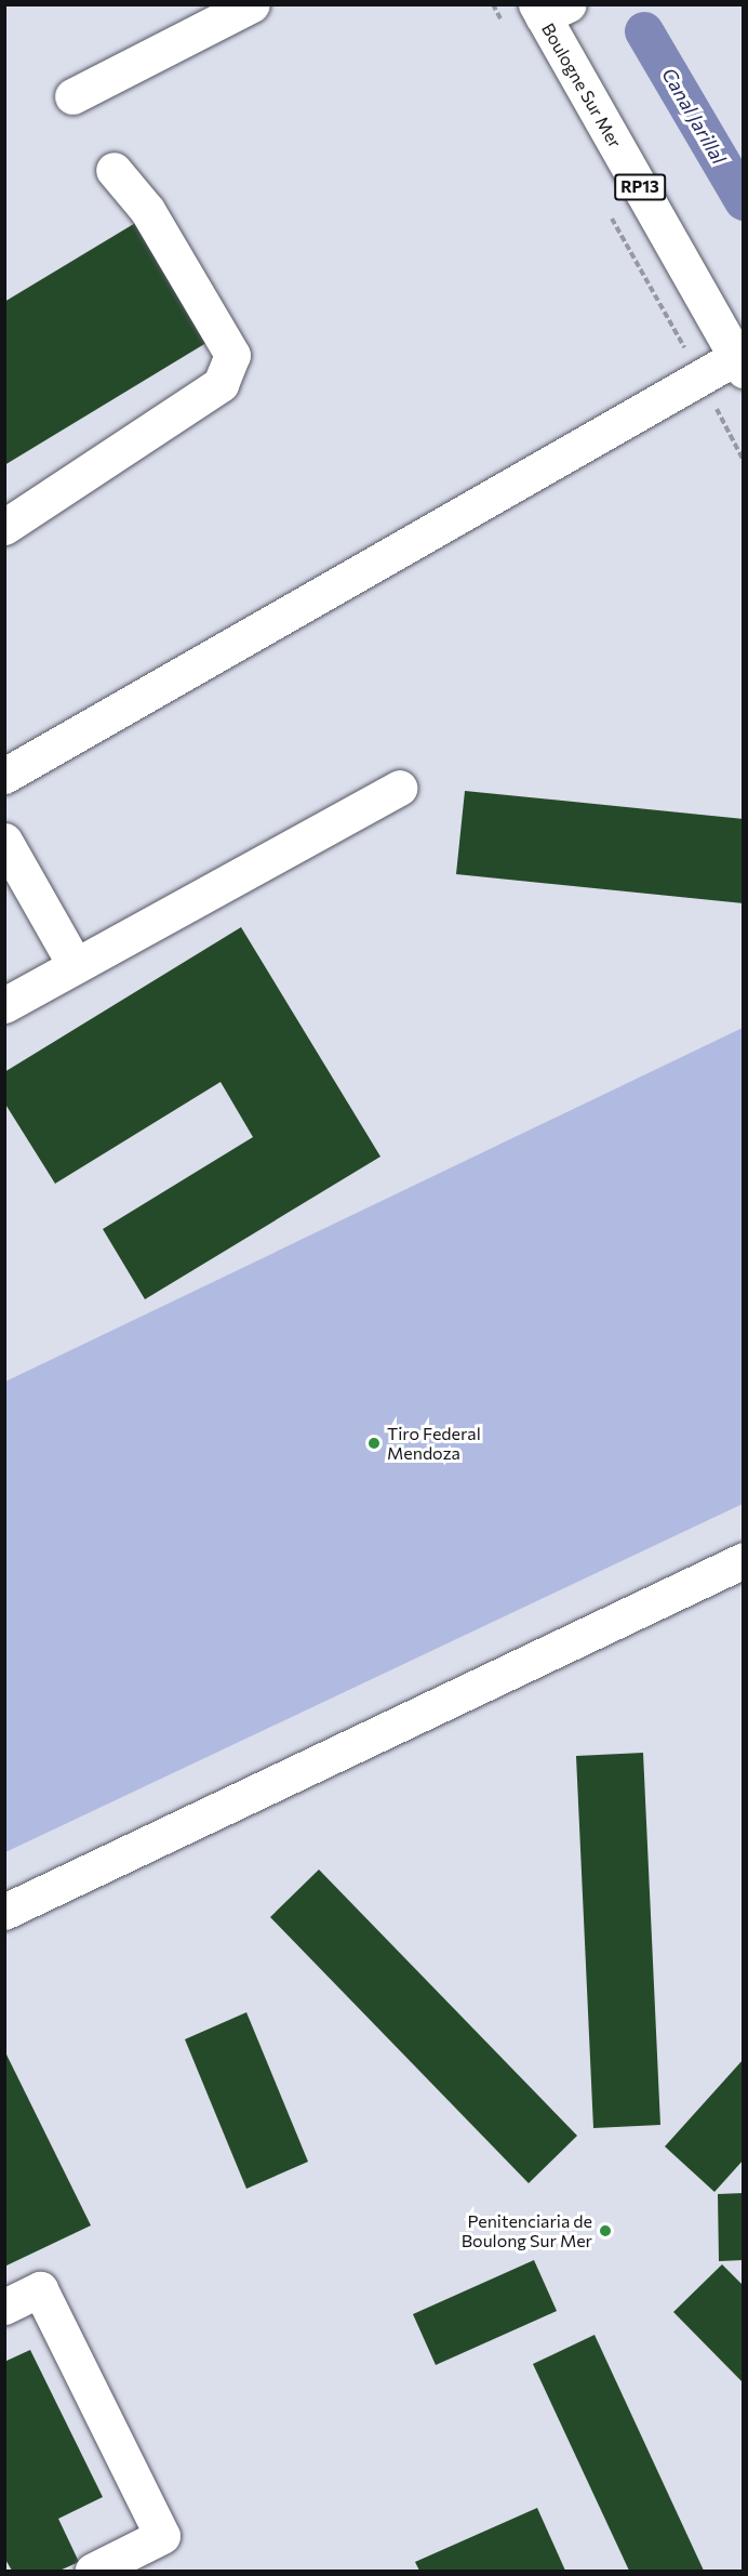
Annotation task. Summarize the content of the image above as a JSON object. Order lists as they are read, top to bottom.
{
  "streets": {
    "street": ["Boulogne Sur Mer", "RP13"]
  },
  "water": ["Canal Jarillal"],
  "places": ["Tiro Federal Mendoza", "Penitenciaria de Boulong Sur Mer"]
}
